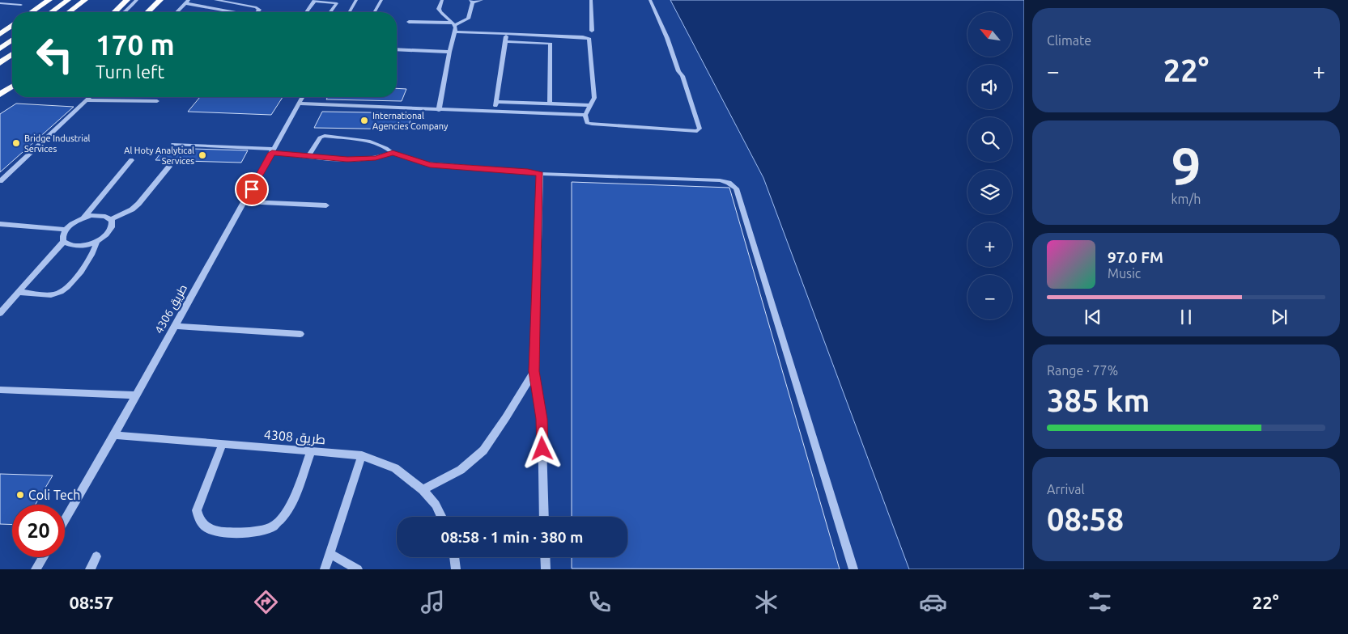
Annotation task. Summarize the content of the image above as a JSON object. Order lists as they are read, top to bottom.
{
  "streets": {
    "street": ["طريق 4306", "طريق 4308"]
  },
  "crossings": [
    ["طريق 4306", "طريق 4308"]
  ],
  "places": [
    "International Agencies Company",
    "Bridge Industrial Services",
    "Al Hoty Analytical Services",
    "Coli Tech"
  ],
  "north": "top left",
  "page": {
    "tile": [
      "Climate",
      ["9", "km/h"],
      ["Range · 77%", "385 km"],
      ["Arrival", "08:58"]
    ],
    "map_buttons": ["+", "−"],
    "turn": ["170 m", "Turn left"],
    "heat": ["−", "22°", "+"],
    "song": ["97.0 FM", "Music"],
    "limit": "20",
    "trip": "08:58 · 1 min · 380 m",
    "tabs": ["08:57", "22°"]
  }
}
